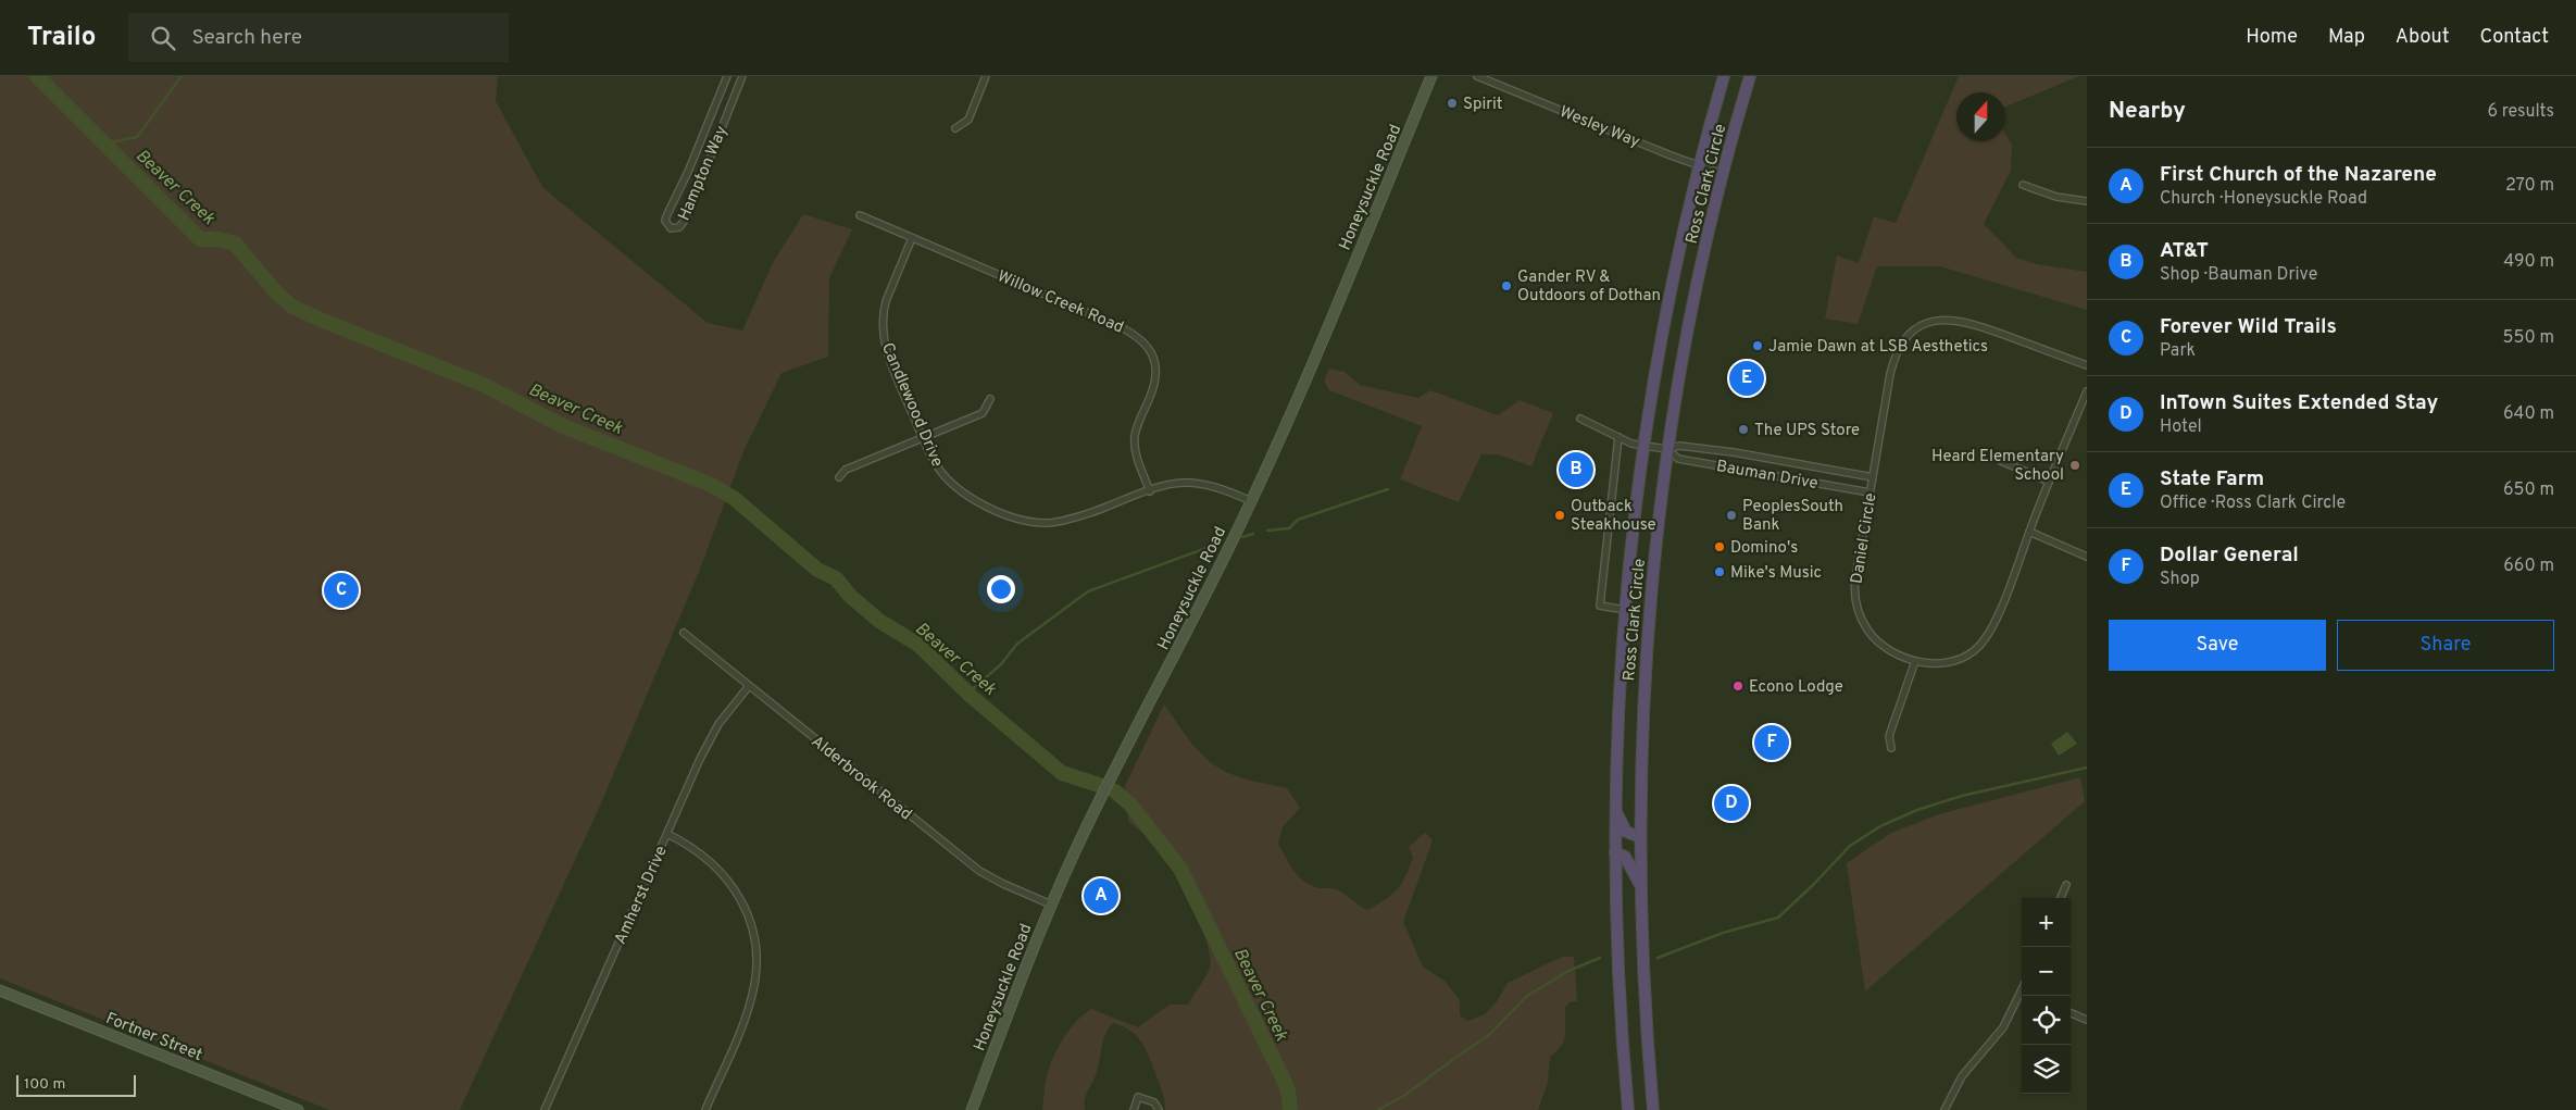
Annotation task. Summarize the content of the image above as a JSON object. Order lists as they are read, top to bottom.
{
  "streets": {
    "highway": ["Ross Clark Circle"],
    "main road": ["Honeysuckle Road", "Fortner Street"],
    "street": [
      "Wesley Way",
      "Hampton Way",
      "Willow Creek Road",
      "Candlewood Drive",
      "Bauman Drive",
      "Daniel Circle",
      "Alderbrook Road",
      "Amherst Drive"
    ]
  },
  "crossings": [
    ["Wesley Way", "Ross Clark Circle"],
    ["Ross Clark Circle", "Bauman Drive"],
    ["Honeysuckle Road", "Candlewood Drive"],
    ["Honeysuckle Road", "Alderbrook Road"],
    ["Willow Creek Road", "Candlewood Drive"],
    ["Bauman Drive", "Daniel Circle"],
    ["Alderbrook Road", "Amherst Drive"]
  ],
  "water": ["Beaver Creek"],
  "places": [
    "Spirit",
    "Gander RV & Outdoors of Dothan",
    "Jamie Dawn at LSB Aesthetics",
    "The UPS Store",
    "Heard Elementary School",
    "Outback Steakhouse",
    "PeoplesSouth Bank",
    "Domino's",
    "Mike's Music",
    "Econo Lodge"
  ],
  "scale_bar": "100 m",
  "north": "top",
  "page": {
    "header": "Trailo",
    "search": "Search here",
    "nav": [
      "Home",
      "Map",
      "About",
      "Contact"
    ],
    "heading": ["Nearby", "6 results"],
    "list": [
      {
        "mark": "A",
        "name": "First Church of the Nazarene",
        "note": "Church · Honeysuckle Road",
        "value": "270 m"
      },
      {
        "mark": "B",
        "name": "AT&T",
        "note": "Shop · Bauman Drive",
        "value": "490 m"
      },
      {
        "mark": "C",
        "name": "Forever Wild Trails",
        "note": "Park",
        "value": "550 m"
      },
      {
        "mark": "D",
        "name": "InTown Suites Extended Stay",
        "note": "Hotel",
        "value": "640 m"
      },
      {
        "mark": "E",
        "name": "State Farm",
        "note": "Office · Ross Clark Circle",
        "value": "650 m"
      },
      {
        "mark": "F",
        "name": "Dollar General",
        "note": "Shop",
        "value": "660 m"
      }
    ],
    "pins": [
      "E",
      "B",
      "C",
      "F",
      "D",
      "A"
    ],
    "buttons": ["Save", "Share"],
    "map_buttons": ["+", "−"],
    "scale": "100 m"
  }
}
